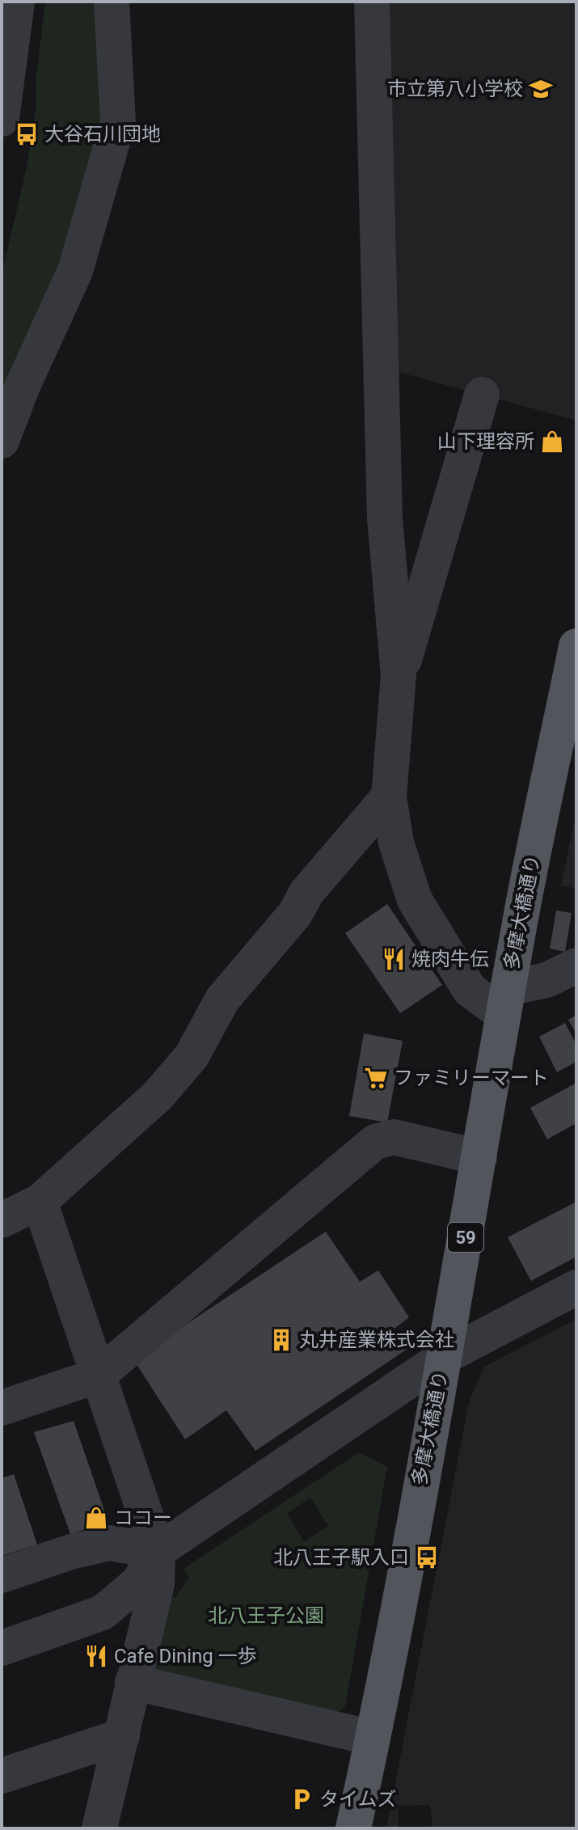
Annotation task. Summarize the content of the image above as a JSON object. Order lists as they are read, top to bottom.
{
  "streets": {
    "main road": ["多摩大橋通り", "59"]
  },
  "parks": ["北八王子公園"],
  "places": {
    "school or university": ["市立第八小学校"],
    "bus stop": ["大谷石川団地", "北八王子駅入口"],
    "shop": ["山下理容所", "ココー"],
    "restaurant": ["焼肉牛伝", "Cafe Dining 一歩"],
    "supermarket": ["ファミリーマート"],
    "building": ["丸井産業株式会社"],
    "parking": ["タイムズ"]
  }
}
